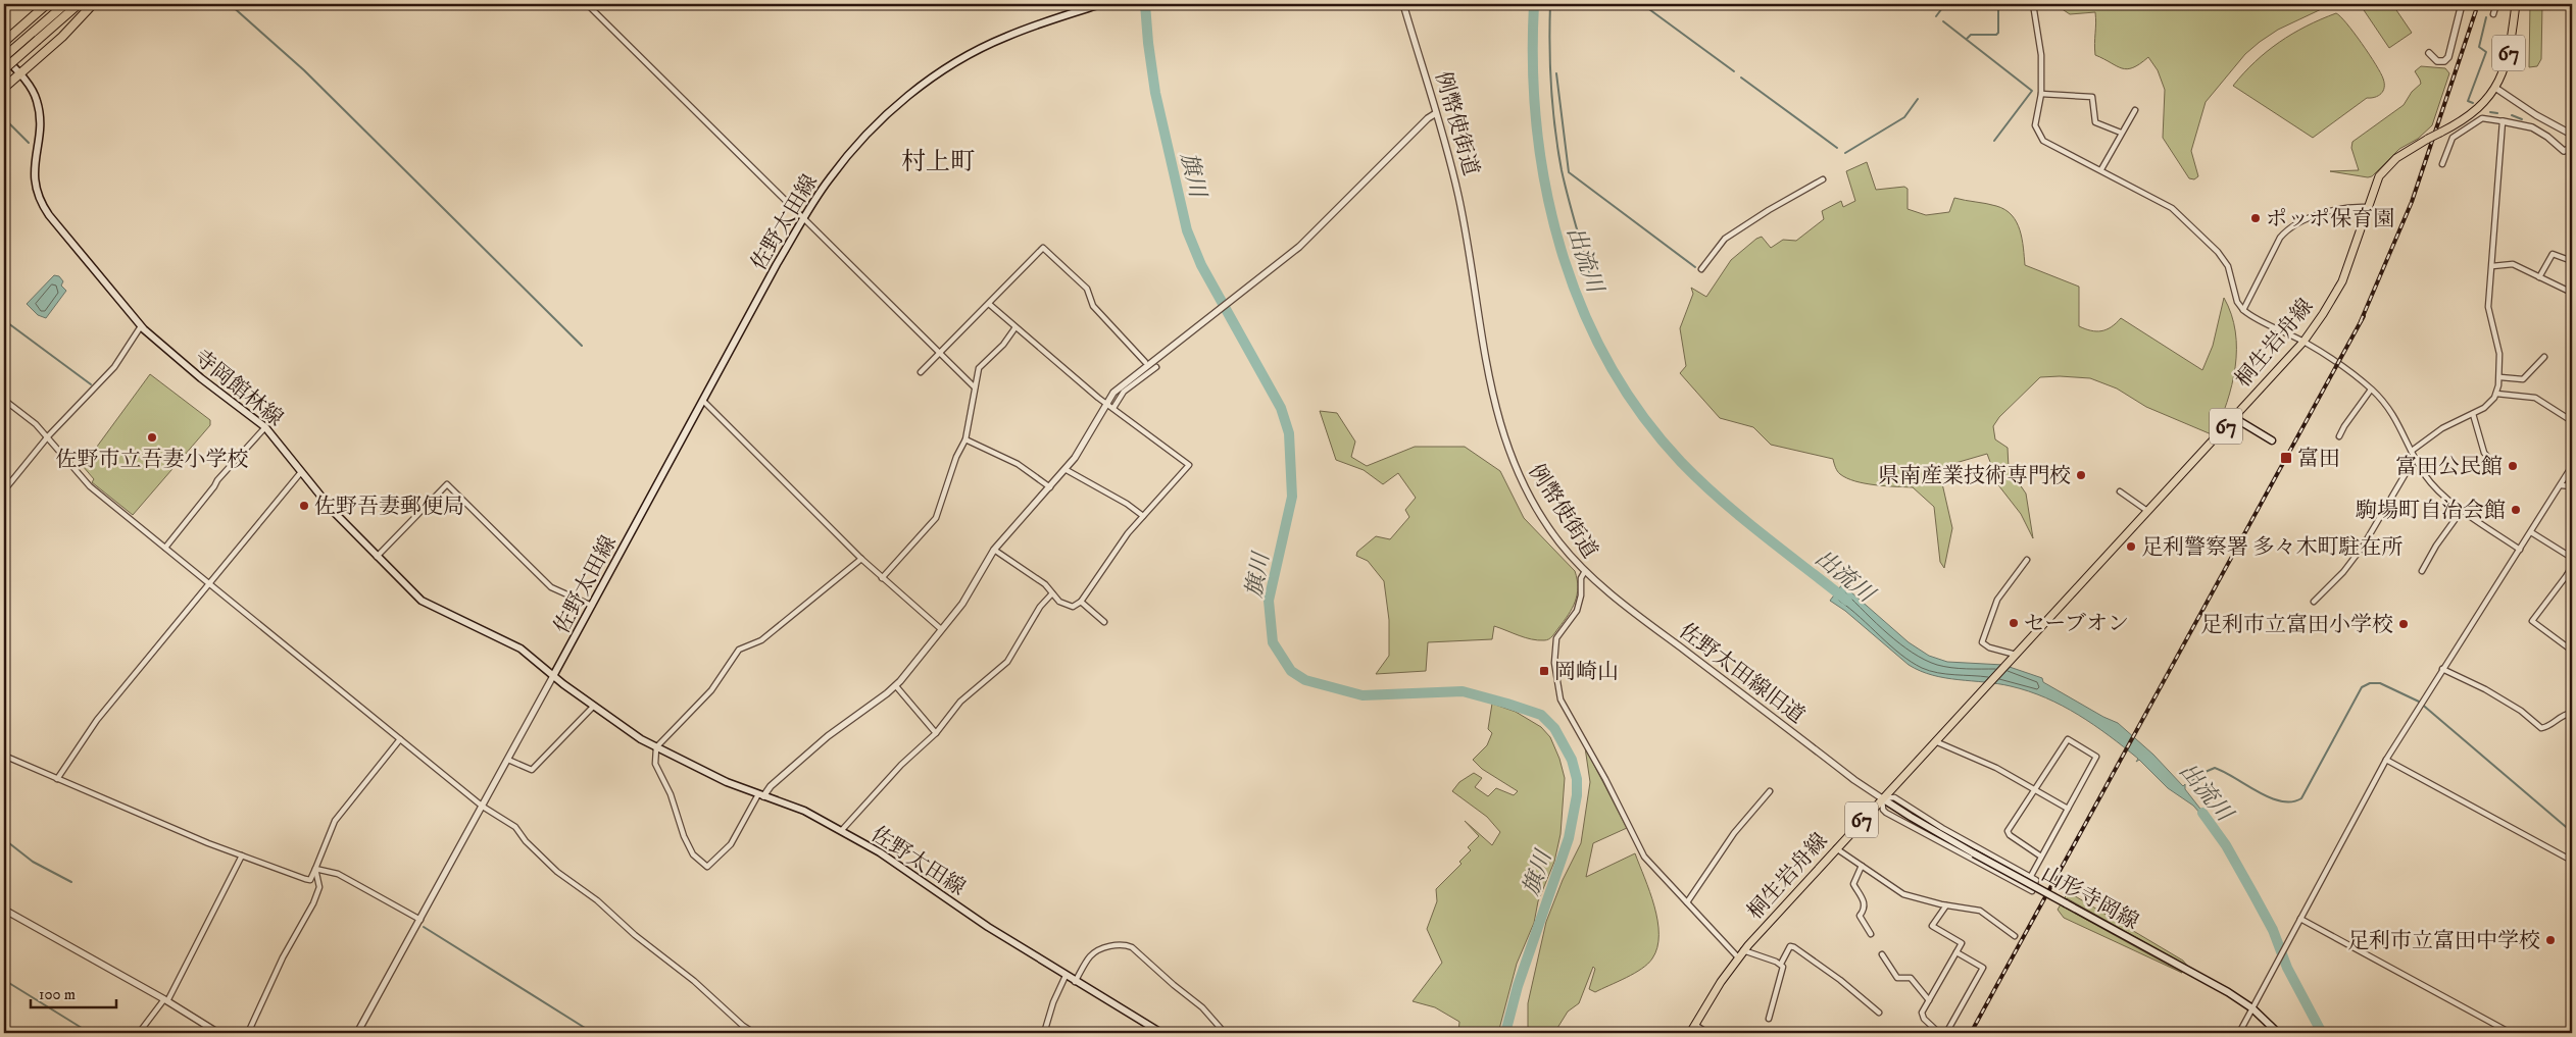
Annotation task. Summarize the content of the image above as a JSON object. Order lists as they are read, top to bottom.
{
  "streets": {
    "main road": [
      "67",
      "佐野太田線",
      "桐生岩舟線",
      "寺岡館林線",
      "山形寺岡線"
    ],
    "street": ["例幣使街道", "佐野太田線旧道"]
  },
  "crossings": [
    ["67", "例幣使街道"],
    ["67", "桐生岩舟線"],
    ["例幣使街道", "桐生岩舟線"],
    ["例幣使街道", "佐野太田線旧道"],
    ["佐野太田線", "寺岡館林線"],
    ["桐生岩舟線", "佐野太田線旧道"],
    ["桐生岩舟線", "山形寺岡線"],
    ["佐野太田線旧道", "山形寺岡線"]
  ],
  "districts": ["村上町"],
  "water": ["旗川", "出流川"],
  "places": {
    "other": [
      "ポッポ保育園",
      "佐野市立吾妻小学校",
      "富田公民館",
      "県南産業技術専門校",
      "佐野吾妻郵便局",
      "駒場町自治会館",
      "足利警察署 多々木町駐在所",
      "セーブオン",
      "足利市立富田小学校",
      "足利市立富田中学校"
    ],
    "transit": ["富田", "岡崎山"]
  },
  "scale_bar": "100 m"
}
